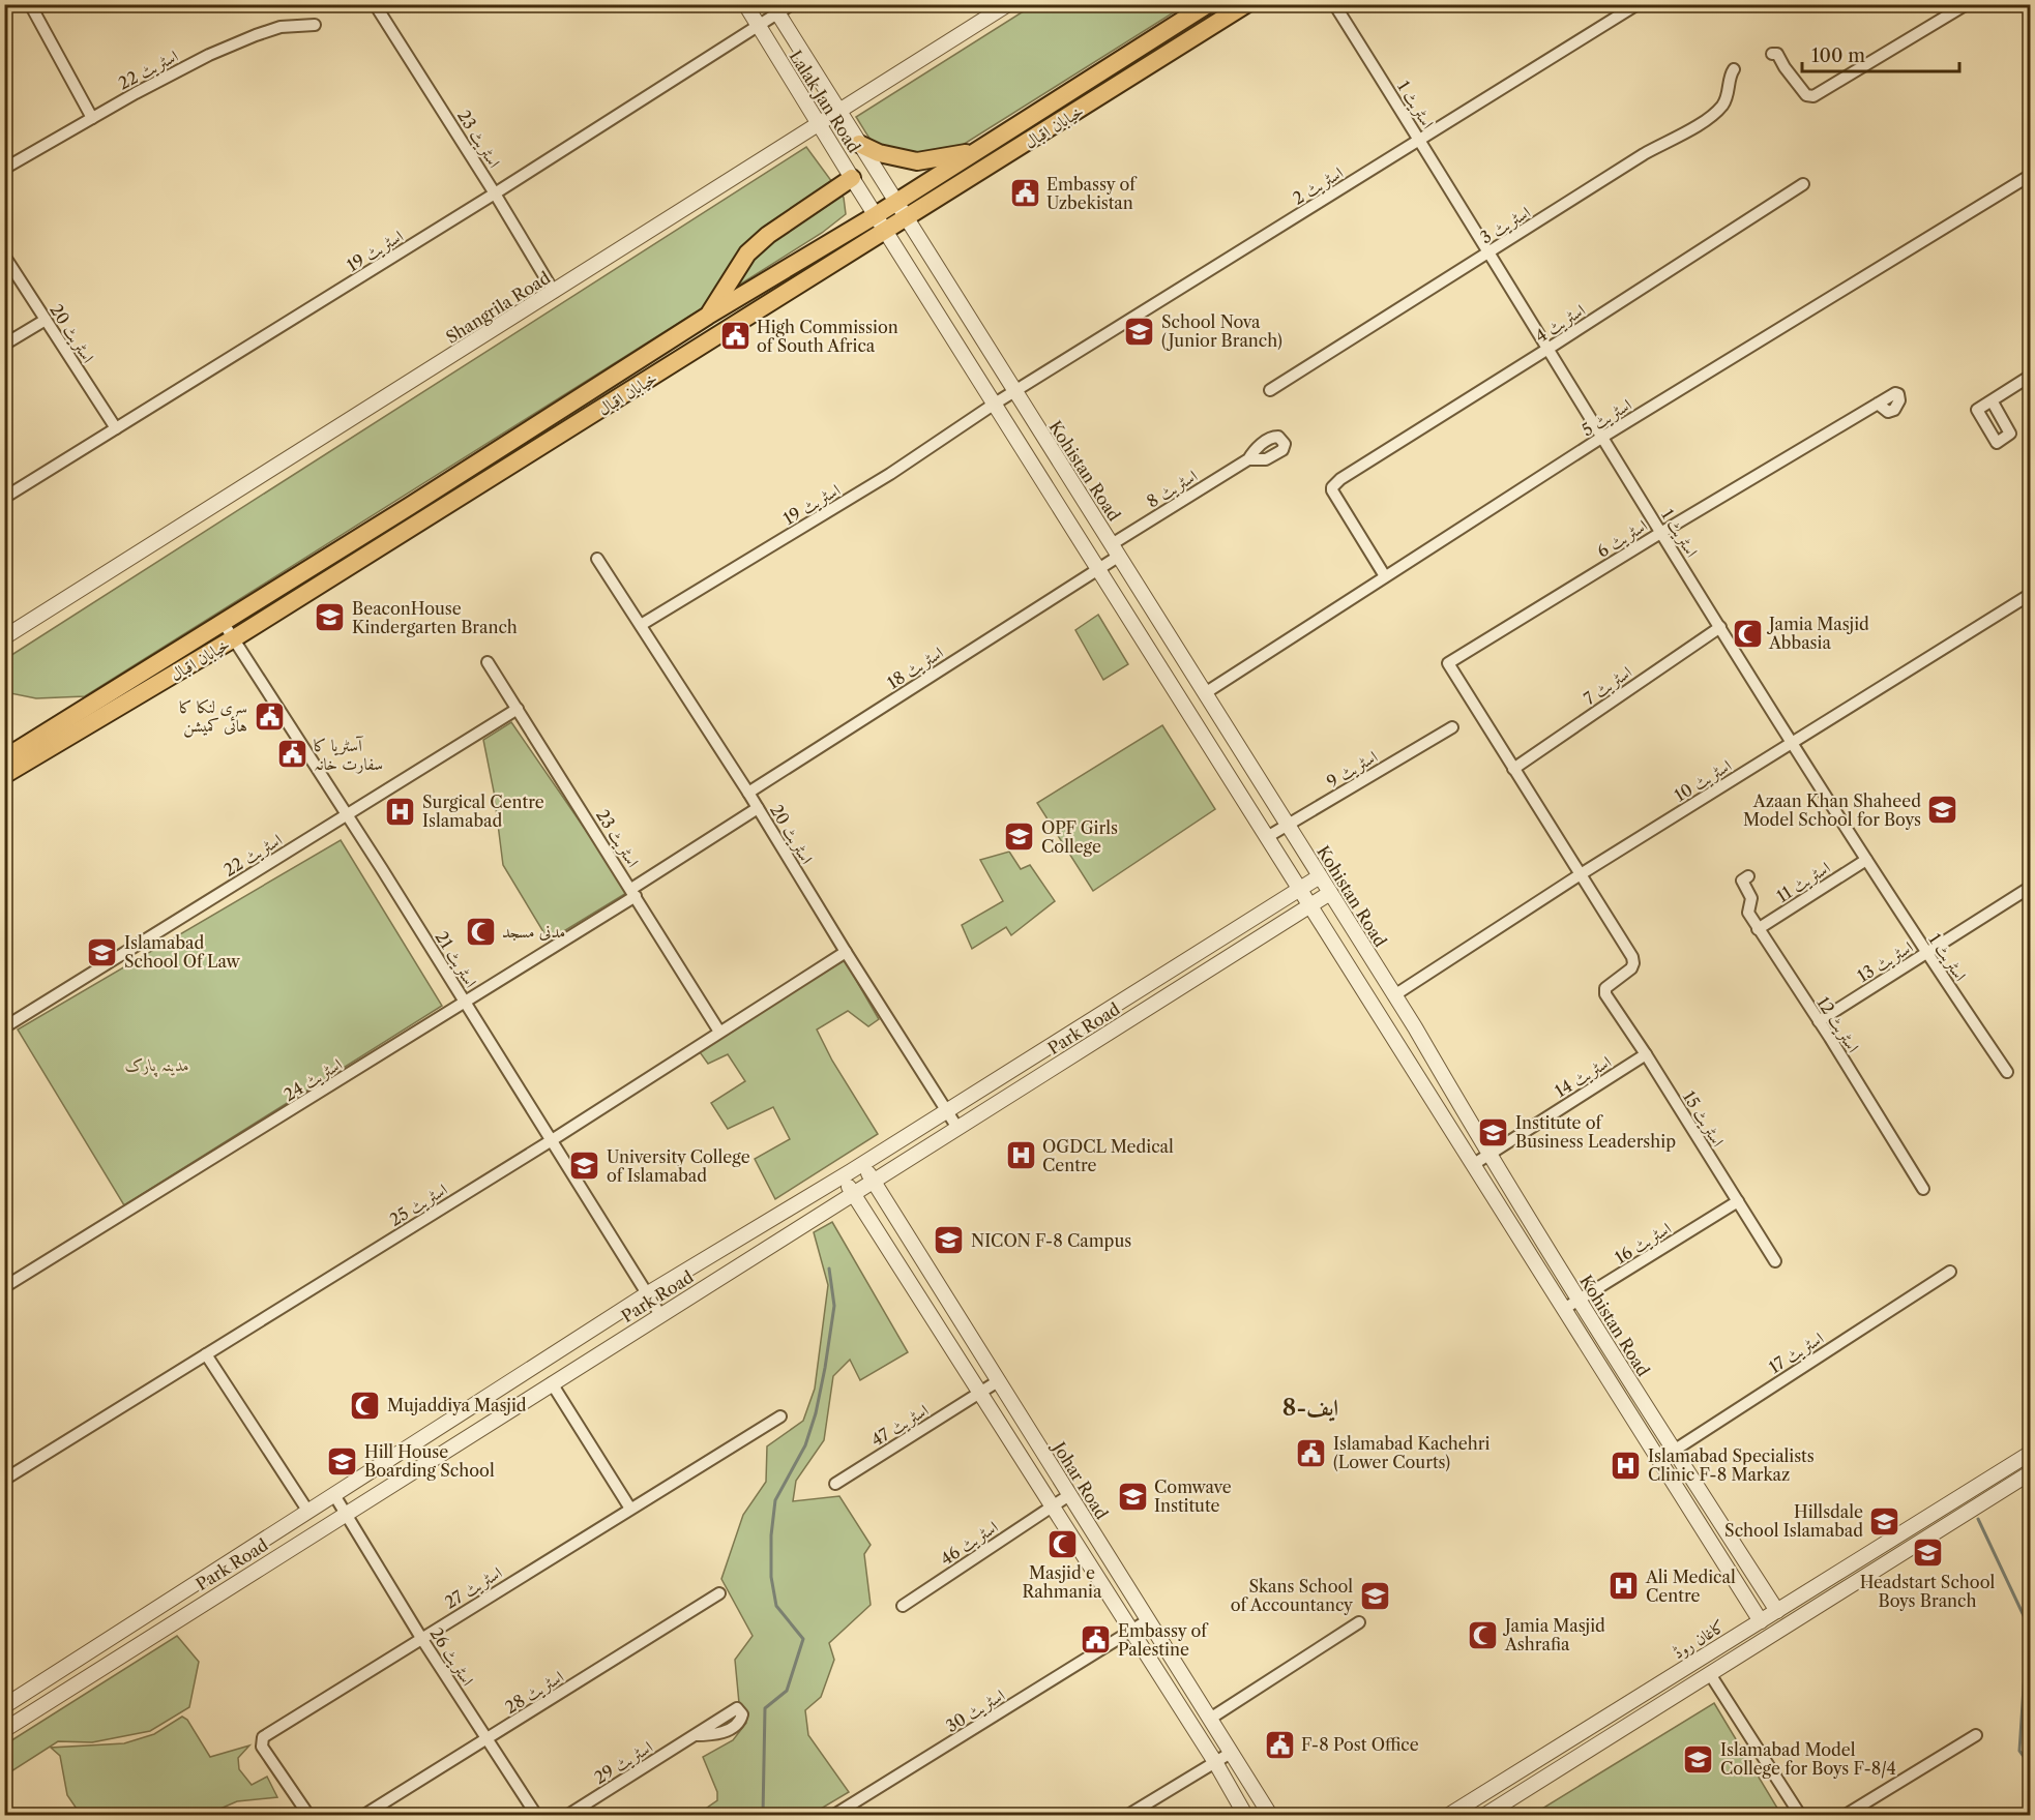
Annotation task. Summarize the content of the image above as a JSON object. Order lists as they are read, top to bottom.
{
  "streets": {
    "main road": ["خیابان اقبال"],
    "street": [
      "اسٹریٹ 22",
      "Lalak Jan Road",
      "اسٹریٹ 1",
      "اسٹریٹ 23",
      "اسٹریٹ 2",
      "اسٹریٹ 3",
      "اسٹریٹ 19",
      "Shangrila Road",
      "اسٹریٹ 4",
      "اسٹریٹ 20",
      "اسٹریٹ 5",
      "Kohistan Road",
      "اسٹریٹ 8",
      "اسٹریٹ 6",
      "اسٹریٹ 18",
      "اسٹریٹ 7",
      "اسٹریٹ 9",
      "اسٹریٹ 10",
      "اسٹریٹ 11",
      "اسٹریٹ 21",
      "اسٹریٹ 13",
      "اسٹریٹ 12",
      "Park Road",
      "اسٹریٹ 14",
      "اسٹریٹ 24",
      "اسٹریٹ 15",
      "اسٹریٹ 25",
      "اسٹریٹ 16",
      "اسٹریٹ 17",
      "اسٹریٹ 47",
      "Johar Road",
      "اسٹریٹ 46",
      "اسٹریٹ 27",
      "کاغان روڈ",
      "اسٹریٹ 26",
      "اسٹریٹ 28",
      "اسٹریٹ 30",
      "اسٹریٹ 29"
    ]
  },
  "crossings": [
    ["اسٹریٹ 22", "اسٹریٹ 23"],
    ["اسٹریٹ 22", "اسٹریٹ 21"],
    ["Lalak Jan Road", "خیابان اقبال"],
    ["Lalak Jan Road", "اسٹریٹ 19"],
    ["Lalak Jan Road", "Shangrila Road"],
    ["Lalak Jan Road", "Kohistan Road"],
    ["اسٹریٹ 1", "اسٹریٹ 2"],
    ["اسٹریٹ 1", "اسٹریٹ 3"],
    ["اسٹریٹ 1", "اسٹریٹ 4"],
    ["اسٹریٹ 1", "اسٹریٹ 5"],
    ["اسٹریٹ 1", "اسٹریٹ 6"],
    ["اسٹریٹ 1", "اسٹریٹ 7"],
    ["اسٹریٹ 1", "اسٹریٹ 10"],
    ["اسٹریٹ 1", "اسٹریٹ 11"],
    ["اسٹریٹ 1", "اسٹریٹ 13"],
    ["خیابان اقبال", "Kohistan Road"],
    ["خیابان اقبال", "اسٹریٹ 21"],
    ["اسٹریٹ 23", "اسٹریٹ 19"],
    ["اسٹریٹ 23", "Shangrila Road"],
    ["اسٹریٹ 23", "اسٹریٹ 24"],
    ["اسٹریٹ 23", "اسٹریٹ 25"],
    ["اسٹریٹ 2", "اسٹریٹ 19"],
    ["اسٹریٹ 2", "Kohistan Road"],
    ["اسٹریٹ 19", "اسٹریٹ 20"],
    ["اسٹریٹ 19", "Kohistan Road"],
    ["اسٹریٹ 4", "اسٹریٹ 5"],
    ["اسٹریٹ 20", "اسٹریٹ 18"],
    ["اسٹریٹ 20", "Park Road"],
    ["اسٹریٹ 20", "اسٹریٹ 24"],
    ["اسٹریٹ 20", "اسٹریٹ 25"],
    ["اسٹریٹ 5", "Kohistan Road"],
    ["Kohistan Road", "اسٹریٹ 8"],
    ["Kohistan Road", "اسٹریٹ 18"],
    ["Kohistan Road", "اسٹریٹ 9"],
    ["Kohistan Road", "اسٹریٹ 10"],
    ["Kohistan Road", "Park Road"],
    ["Kohistan Road", "اسٹریٹ 14"],
    ["Kohistan Road", "اسٹریٹ 16"],
    ["Kohistan Road", "اسٹریٹ 17"],
    ["Kohistan Road", "کاغان روڈ"],
    ["اسٹریٹ 8", "اسٹریٹ 18"],
    ["اسٹریٹ 6", "اسٹریٹ 7"],
    ["اسٹریٹ 10", "اسٹریٹ 15"],
    ["اسٹریٹ 11", "اسٹریٹ 12"],
    ["اسٹریٹ 21", "Park Road"],
    ["اسٹریٹ 21", "اسٹریٹ 24"],
    ["اسٹریٹ 21", "اسٹریٹ 25"],
    ["اسٹریٹ 13", "اسٹریٹ 12"],
    ["Park Road", "Johar Road"],
    ["Park Road", "اسٹریٹ 26"],
    ["اسٹریٹ 14", "اسٹریٹ 15"],
    ["اسٹریٹ 15", "اسٹریٹ 16"],
    ["اسٹریٹ 47", "Johar Road"],
    ["Johar Road", "اسٹریٹ 46"],
    ["Johar Road", "اسٹریٹ 30"],
    ["اسٹریٹ 27", "اسٹریٹ 26"],
    ["اسٹریٹ 26", "اسٹریٹ 28"]
  ],
  "districts": ["ایف-8"],
  "parks": ["مدینہ پارک"],
  "places": {
    "public building": [
      "Embassy of Uzbekistan",
      "High Commission of South Africa",
      "سری لنکا کا ہائی کمیشن",
      "آسٹریا کا سفارت خانہ",
      "Islamabad Kachehri (Lower Courts)",
      "Embassy of Palestine",
      "F-8 Post Office"
    ],
    "school or university": [
      "School Nova (Junior Branch)",
      "BeaconHouse Kindergarten Branch",
      "Azaan Khan Shaheed Model School for Boys",
      "OPF Girls College",
      "Islamabad School Of Law",
      "Institute of Business Leadership",
      "University College of Islamabad",
      "NICON F-8 Campus",
      "Hill House Boarding School",
      "Comwave Institute",
      "Hillsdale School Islamabad",
      "Headstart School Boys Branch",
      "Skans School of Accountancy",
      "Islamabad Model College for Boys F-8/4"
    ],
    "mosque": [
      "Jamia Masjid Abbasia",
      "مدنی مسجد",
      "Mujaddiya Masjid",
      "Masjid e Rahmania",
      "Jamia Masjid Ashrafia"
    ],
    "hospital": [
      "Surgical Centre Islamabad",
      "OGDCL Medical Centre",
      "Islamabad Specialists Clinic F-8 Markaz",
      "Ali Medical Centre"
    ]
  },
  "scale_bar": "100 m"
}
